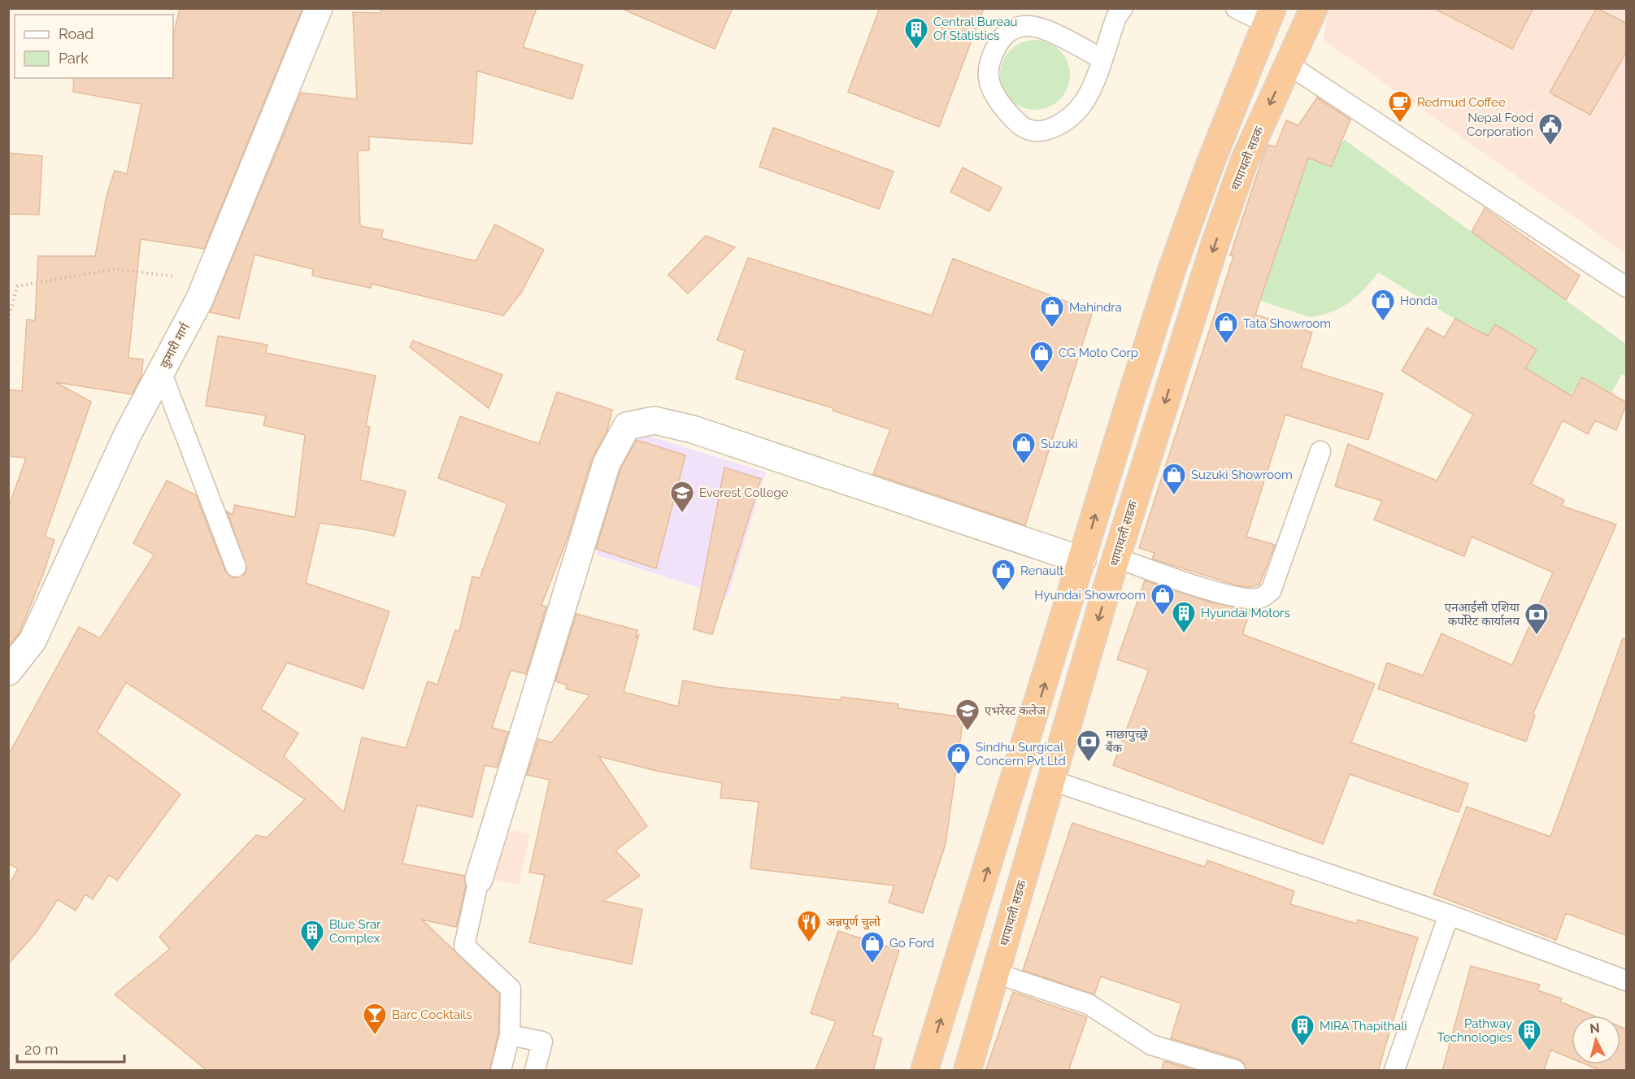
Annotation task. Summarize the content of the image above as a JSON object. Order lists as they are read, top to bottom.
{
  "streets": {
    "highway": ["थापाथली सडक"],
    "street": ["कुमारी मार्ग"]
  },
  "places": {
    "building": [
      "Central Bureau Of Statistics",
      "Hyundai Motors",
      "Blue Srar Complex",
      "MIRA Thapithali",
      "Pathway Technologies"
    ],
    "cafe": ["Redmud Coffee"],
    "public building": ["Nepal Food Corporation"],
    "shop": [
      "Honda",
      "Mahindra",
      "Tata Showroom",
      "CG Moto Corp",
      "Suzuki",
      "Suzuki Showroom",
      "Renault",
      "Hyundai Showroom",
      "Sindhu Surgical Concern Pvt.Ltd",
      "Go Ford"
    ],
    "school or university": ["Everest College", "एभरेस्ट कलेज"],
    "bank": ["एनआईसी एशिया कर्पोरेट कार्यालय", "माछापुच्छ्रे बैंक"],
    "restaurant": ["अन्नपूर्ण चुलो"],
    "bar": ["Barc Cocktails"]
  },
  "legend": ["Road", "Park"],
  "scale_bar": "20 m",
  "north": "top"
}
